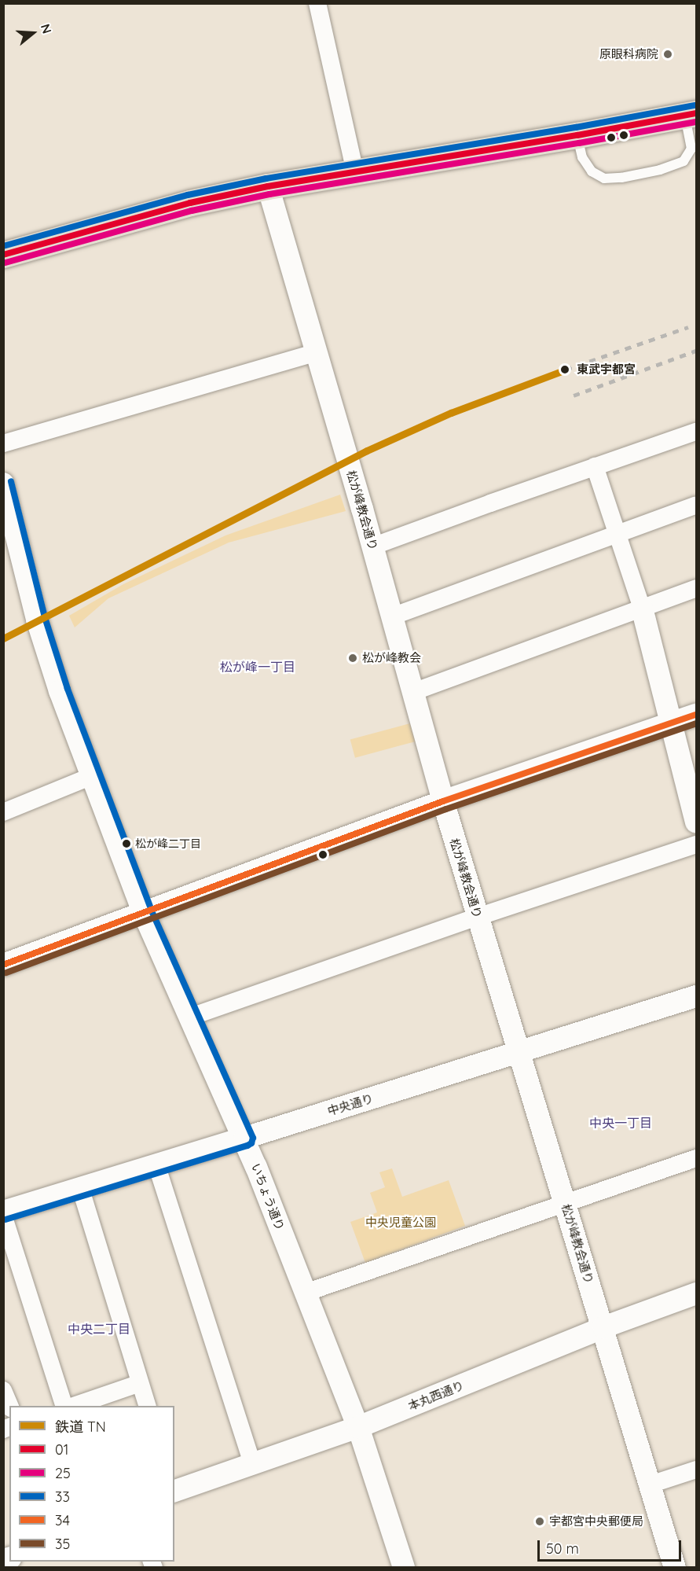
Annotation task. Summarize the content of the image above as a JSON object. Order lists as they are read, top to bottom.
{
  "streets": {
    "street": [
      "松が峰教会通り",
      "中央通り",
      "いちょう通り",
      "本丸西通り"
    ]
  },
  "crossings": [
    ["松が峰教会通り", "中央通り"],
    ["松が峰教会通り", "本丸西通り"],
    ["中央通り", "いちょう通り"],
    ["いちょう通り", "本丸西通り"]
  ],
  "districts": ["松が峰一丁目", "中央一丁目", "中央二丁目"],
  "parks": ["中央児童公園"],
  "places": [
    "原眼科病院",
    "東武宇都宮",
    "松が峰教会",
    "松が峰二丁目",
    "宇都宮中央郵便局"
  ],
  "lines": [
    "transit line 33",
    "transit line 01",
    "transit line 25",
    "rail line TN",
    "transit line 34",
    "transit line 35"
  ],
  "legend": [
    "鉄道 TN",
    "01",
    "25",
    "33",
    "34",
    "35"
  ],
  "scale_bar": "50 m",
  "north": "right"
}
